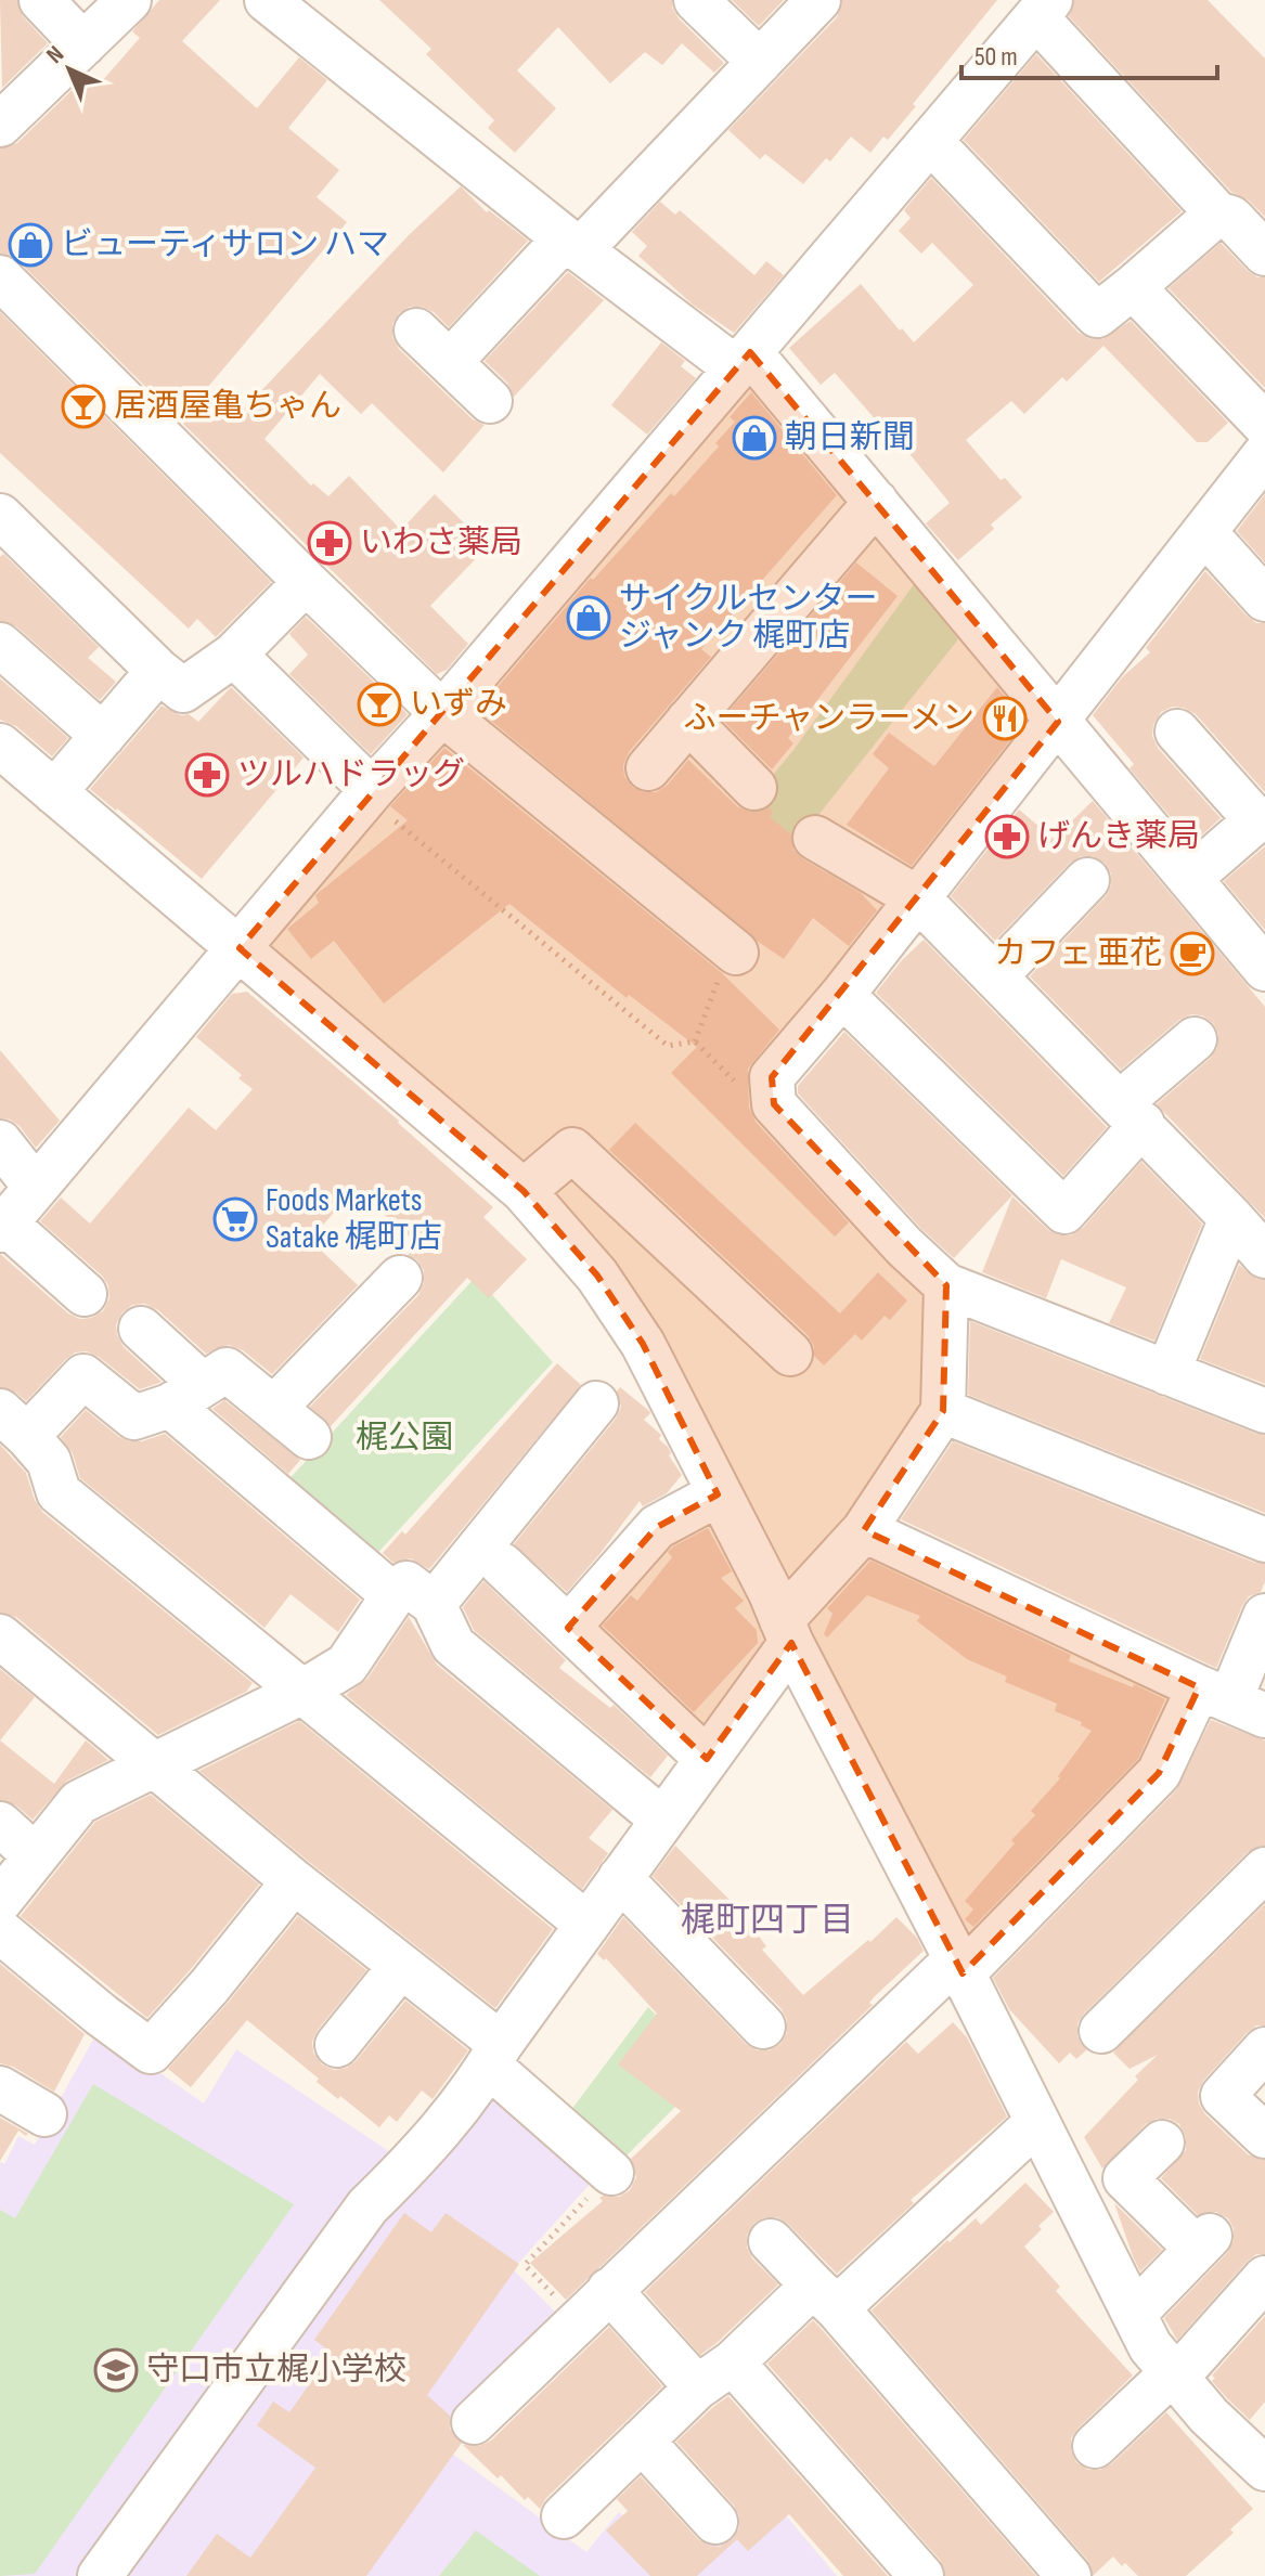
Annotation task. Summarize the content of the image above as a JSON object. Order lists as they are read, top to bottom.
{
  "districts": ["梶町四丁目"],
  "parks": ["梶公園"],
  "places": {
    "shop": ["ビューティサロン ハマ", "朝日新聞", "サイクルセンター ジャンク 梶町店"],
    "bar": ["居酒屋亀ちゃん", "いずみ"],
    "pharmacy": ["いわさ薬局", "ツルハドラッグ", "げんき薬局"],
    "restaurant": ["ふーチャンラーメン"],
    "cafe": ["カフェ 亜花"],
    "supermarket": ["Foods Markets Satake 梶町店"],
    "school or university": ["守口市立梶小学校"]
  },
  "scale_bar": "50 m",
  "north": "top left"
}
